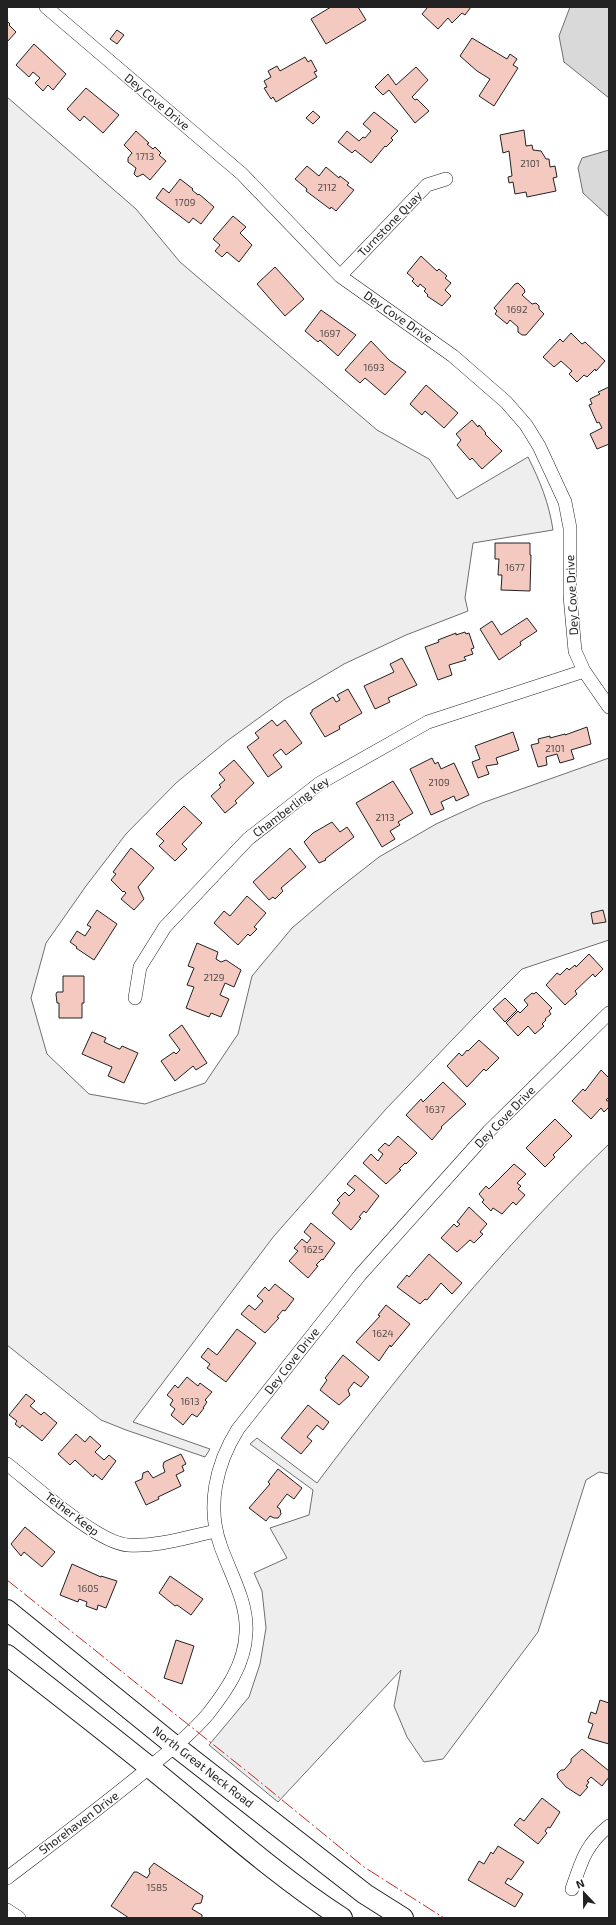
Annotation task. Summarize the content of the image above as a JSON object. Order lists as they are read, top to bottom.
{
  "streets": {
    "main road": ["North Great Neck Road"],
    "street": [
      "Dey Cove Drive",
      "Turnstone Quay",
      "Chamberling Key",
      "Tether Keep",
      "Shorehaven Drive"
    ]
  },
  "crossings": [
    ["Dey Cove Drive", "Turnstone Quay"],
    ["Dey Cove Drive", "Chamberling Key"],
    ["Dey Cove Drive", "Tether Keep"],
    ["Dey Cove Drive", "North Great Neck Road"],
    ["Dey Cove Drive", "Shorehaven Drive"]
  ],
  "house_numbers": [
    "1713",
    "2101",
    "2112",
    "1709",
    "1692",
    "1697",
    "1693",
    "1677",
    "2101",
    "2109",
    "2113",
    "2129",
    "1637",
    "1625",
    "1624",
    "1613",
    "1605",
    "1585"
  ],
  "north": "top"
}
